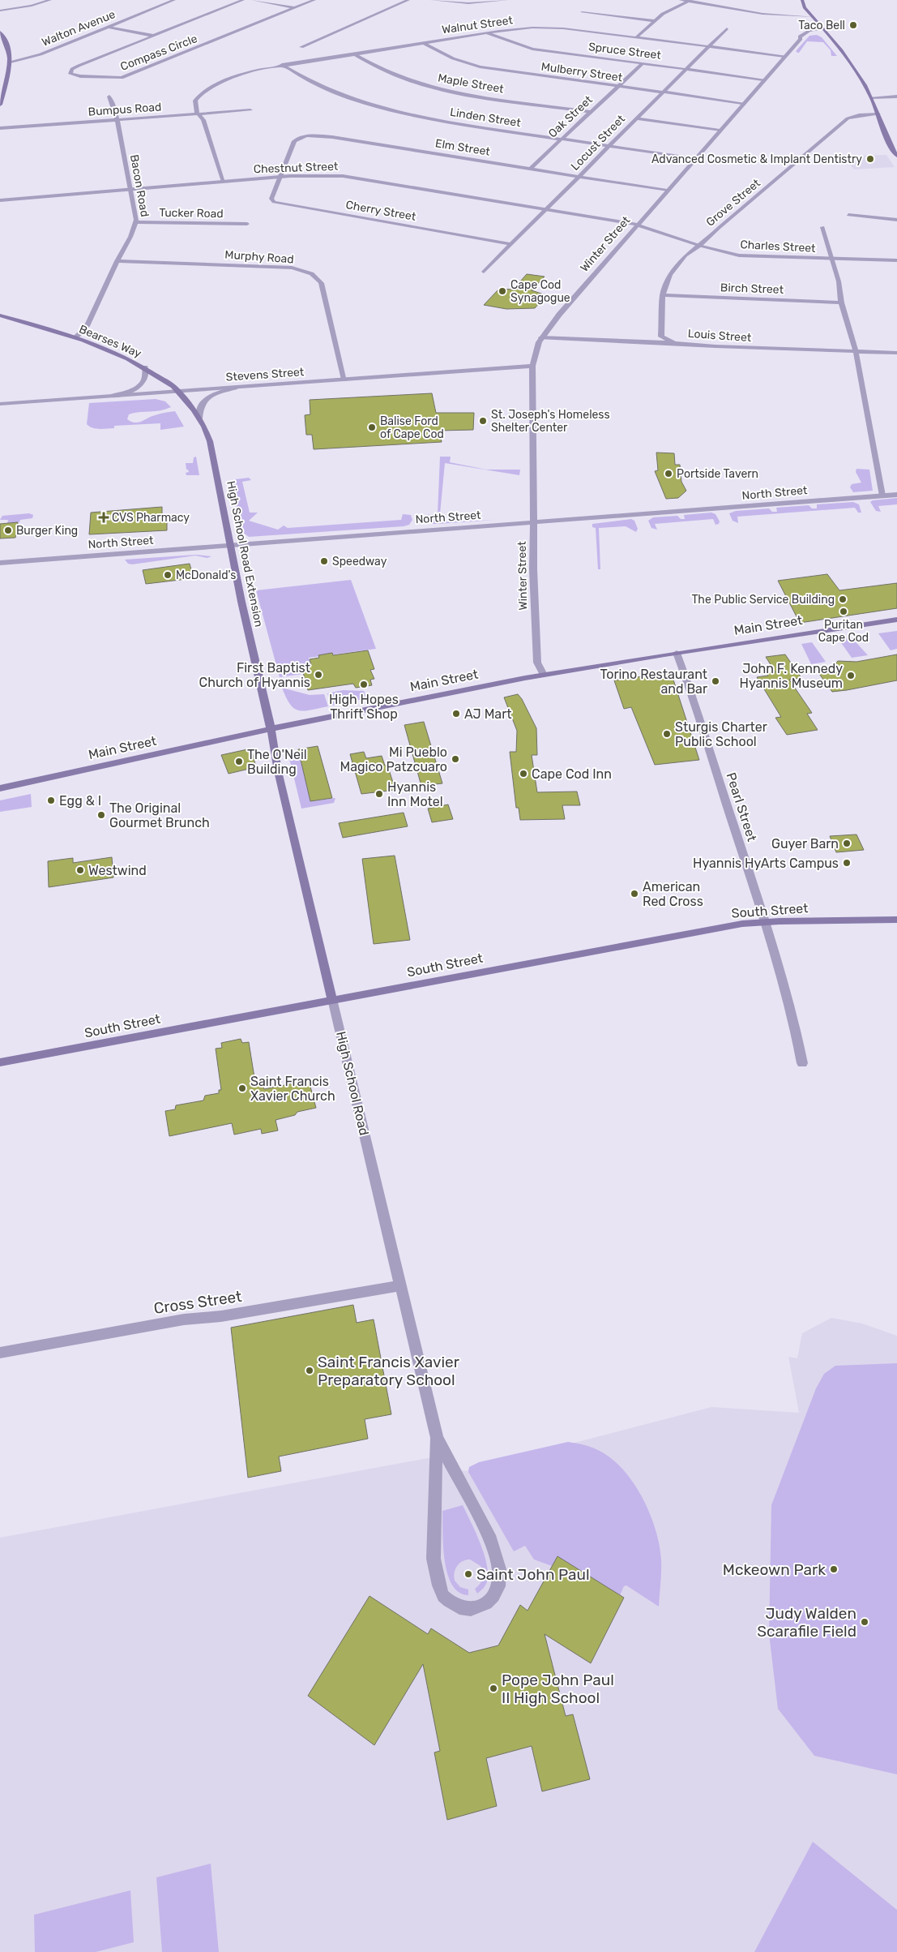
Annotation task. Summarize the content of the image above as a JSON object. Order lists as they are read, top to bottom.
{
  "streets": {
    "main road": [
      "Bearses Way",
      "High School Road Extension",
      "Main Street",
      "South Street",
      "High School Road"
    ],
    "street": [
      "Walnut Street",
      "Walton Avenue",
      "Spruce Street",
      "Compass Circle",
      "Mulberry Street",
      "Maple Street",
      "Bumpus Road",
      "Oak Street",
      "Linden Street",
      "Locust Street",
      "Elm Street",
      "Chestnut Street",
      "Bacon Road",
      "Grove Street",
      "Cherry Street",
      "Tucker Road",
      "Winter Street",
      "Charles Street",
      "Murphy Road",
      "Birch Street",
      "Louis Street",
      "Stevens Street",
      "North Street",
      "Pearl Street",
      "Cross Street"
    ]
  },
  "crossings": [
    ["Walnut Street", "Spruce Street"],
    ["Walnut Street", "Mulberry Street"],
    ["Walnut Street", "Maple Street"],
    ["Walnut Street", "Bumpus Road"],
    ["Walnut Street", "Linden Street"],
    ["Walnut Street", "Locust Street"],
    ["Walnut Street", "Winter Street"],
    ["Spruce Street", "Oak Street"],
    ["Spruce Street", "Locust Street"],
    ["Spruce Street", "Winter Street"],
    ["Mulberry Street", "Oak Street"],
    ["Mulberry Street", "Locust Street"],
    ["Mulberry Street", "Winter Street"],
    ["Maple Street", "Oak Street"],
    ["Bumpus Road", "Bacon Road"],
    ["Oak Street", "Linden Street"],
    ["Oak Street", "Elm Street"],
    ["Linden Street", "Locust Street"],
    ["Linden Street", "Winter Street"],
    ["Locust Street", "Elm Street"],
    ["Locust Street", "Chestnut Street"],
    ["Locust Street", "Cherry Street"],
    ["Elm Street", "Chestnut Street"],
    ["Elm Street", "Cherry Street"],
    ["Elm Street", "Winter Street"],
    ["Chestnut Street", "Bacon Road"],
    ["Chestnut Street", "Cherry Street"],
    ["Chestnut Street", "Winter Street"],
    ["Chestnut Street", "Charles Street"],
    ["Bacon Road", "Tucker Road"],
    ["Bacon Road", "Murphy Road"],
    ["Bacon Road", "Bearses Way"],
    ["Grove Street", "Charles Street"],
    ["Grove Street", "Birch Street"],
    ["Grove Street", "Louis Street"],
    ["Winter Street", "Charles Street"],
    ["Winter Street", "Louis Street"],
    ["Winter Street", "Stevens Street"],
    ["Winter Street", "North Street"],
    ["Winter Street", "Main Street"],
    ["Murphy Road", "Stevens Street"],
    ["Bearses Way", "Stevens Street"],
    ["Bearses Way", "High School Road Extension"],
    ["Stevens Street", "High School Road Extension"],
    ["North Street", "High School Road Extension"],
    ["High School Road Extension", "Main Street"],
    ["High School Road Extension", "High School Road"],
    ["Main Street", "Pearl Street"],
    ["Main Street", "High School Road"],
    ["Pearl Street", "South Street"],
    ["South Street", "High School Road"],
    ["High School Road", "Cross Street"]
  ],
  "places": {
    "other": [
      "Taco Bell",
      "Advanced Cosmetic & Implant Dentistry",
      "Cape Cod Synagogue",
      "St. Joseph's Homeless Shelter Center",
      "Balise Ford of Cape Cod",
      "Portside Tavern",
      "Burger King",
      "Speedway",
      "McDonald's",
      "The Public Service Building",
      "Puritan Cape Cod",
      "First Baptist Church of Hyannis",
      "John F. Kennedy Hyannis Museum",
      "Torino Restaurant and Bar",
      "High Hopes Thrift Shop",
      "AJ Mart",
      "Sturgis Charter Public School",
      "Mi Pueblo Magico Patzcuaro",
      "The O'Neil Building",
      "Cape Cod Inn",
      "Hyannis Inn Motel",
      "Egg & I",
      "The Original Gourmet Brunch",
      "Guyer Barn",
      "Hyannis HyArts Campus",
      "Westwind",
      "American Red Cross",
      "Saint Francis Xavier Church",
      "Saint Francis Xavier Preparatory School",
      "Mckeown Park",
      "Saint John Paul",
      "Judy Walden Scarafile Field",
      "Pope John Paul II High School"
    ],
    "health": ["CVS Pharmacy"]
  }
}
